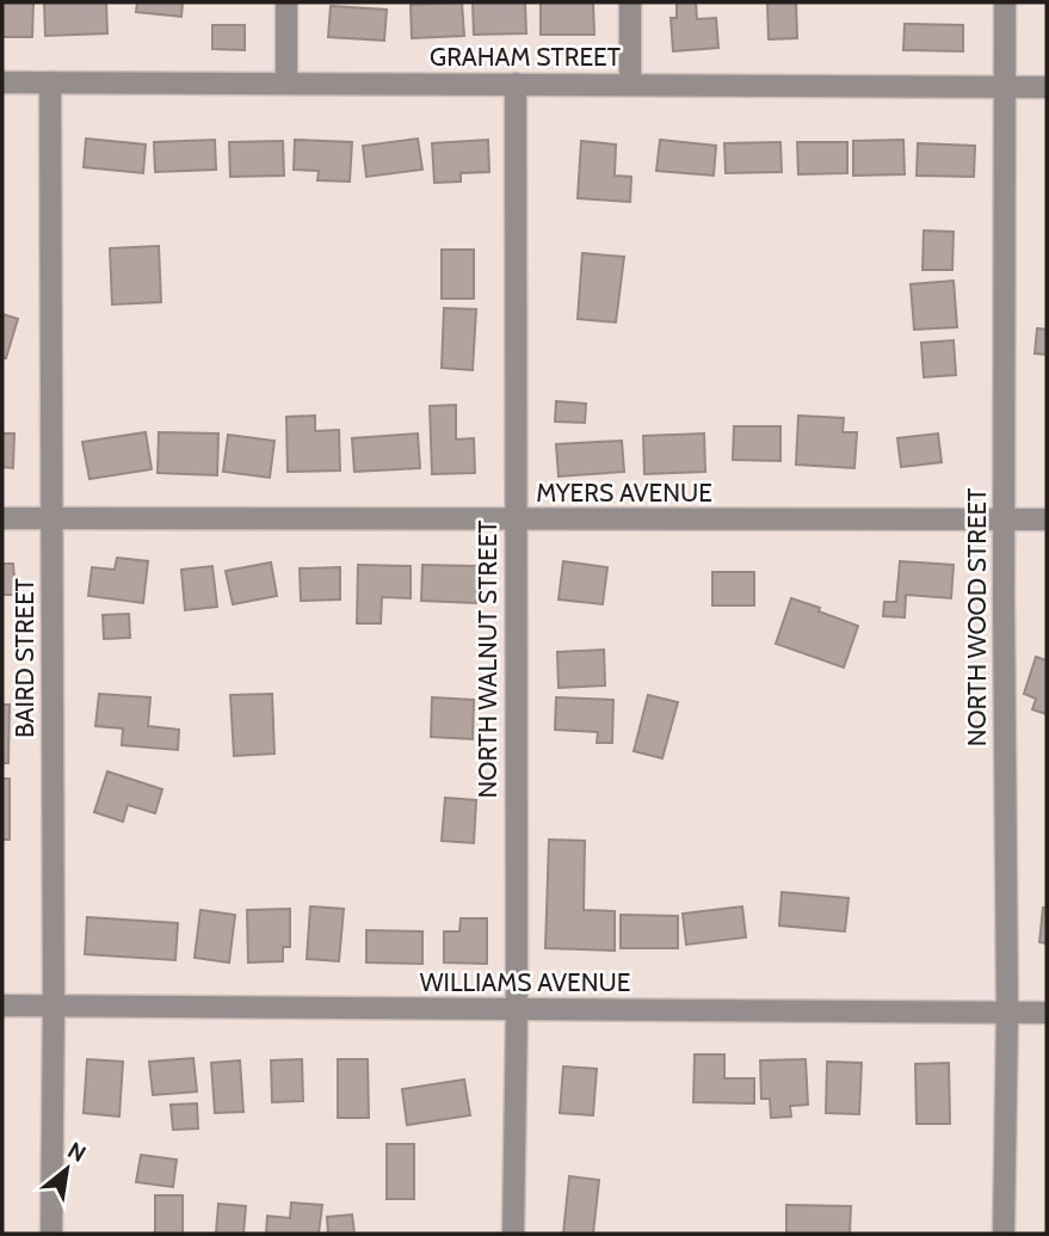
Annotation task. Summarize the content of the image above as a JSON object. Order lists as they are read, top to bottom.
{
  "streets": {
    "street": [
      "GRAHAM STREET",
      "MYERS AVENUE",
      "NORTH WOOD STREET",
      "BAIRD STREET",
      "NORTH WALNUT STREET",
      "WILLIAMS AVENUE"
    ]
  },
  "crossings": [
    ["GRAHAM STREET", "NORTH WOOD STREET"],
    ["GRAHAM STREET", "BAIRD STREET"],
    ["GRAHAM STREET", "NORTH WALNUT STREET"],
    ["MYERS AVENUE", "NORTH WOOD STREET"],
    ["MYERS AVENUE", "BAIRD STREET"],
    ["MYERS AVENUE", "NORTH WALNUT STREET"],
    ["NORTH WOOD STREET", "WILLIAMS AVENUE"],
    ["BAIRD STREET", "WILLIAMS AVENUE"],
    ["NORTH WALNUT STREET", "WILLIAMS AVENUE"]
  ],
  "north": "top right"
}
